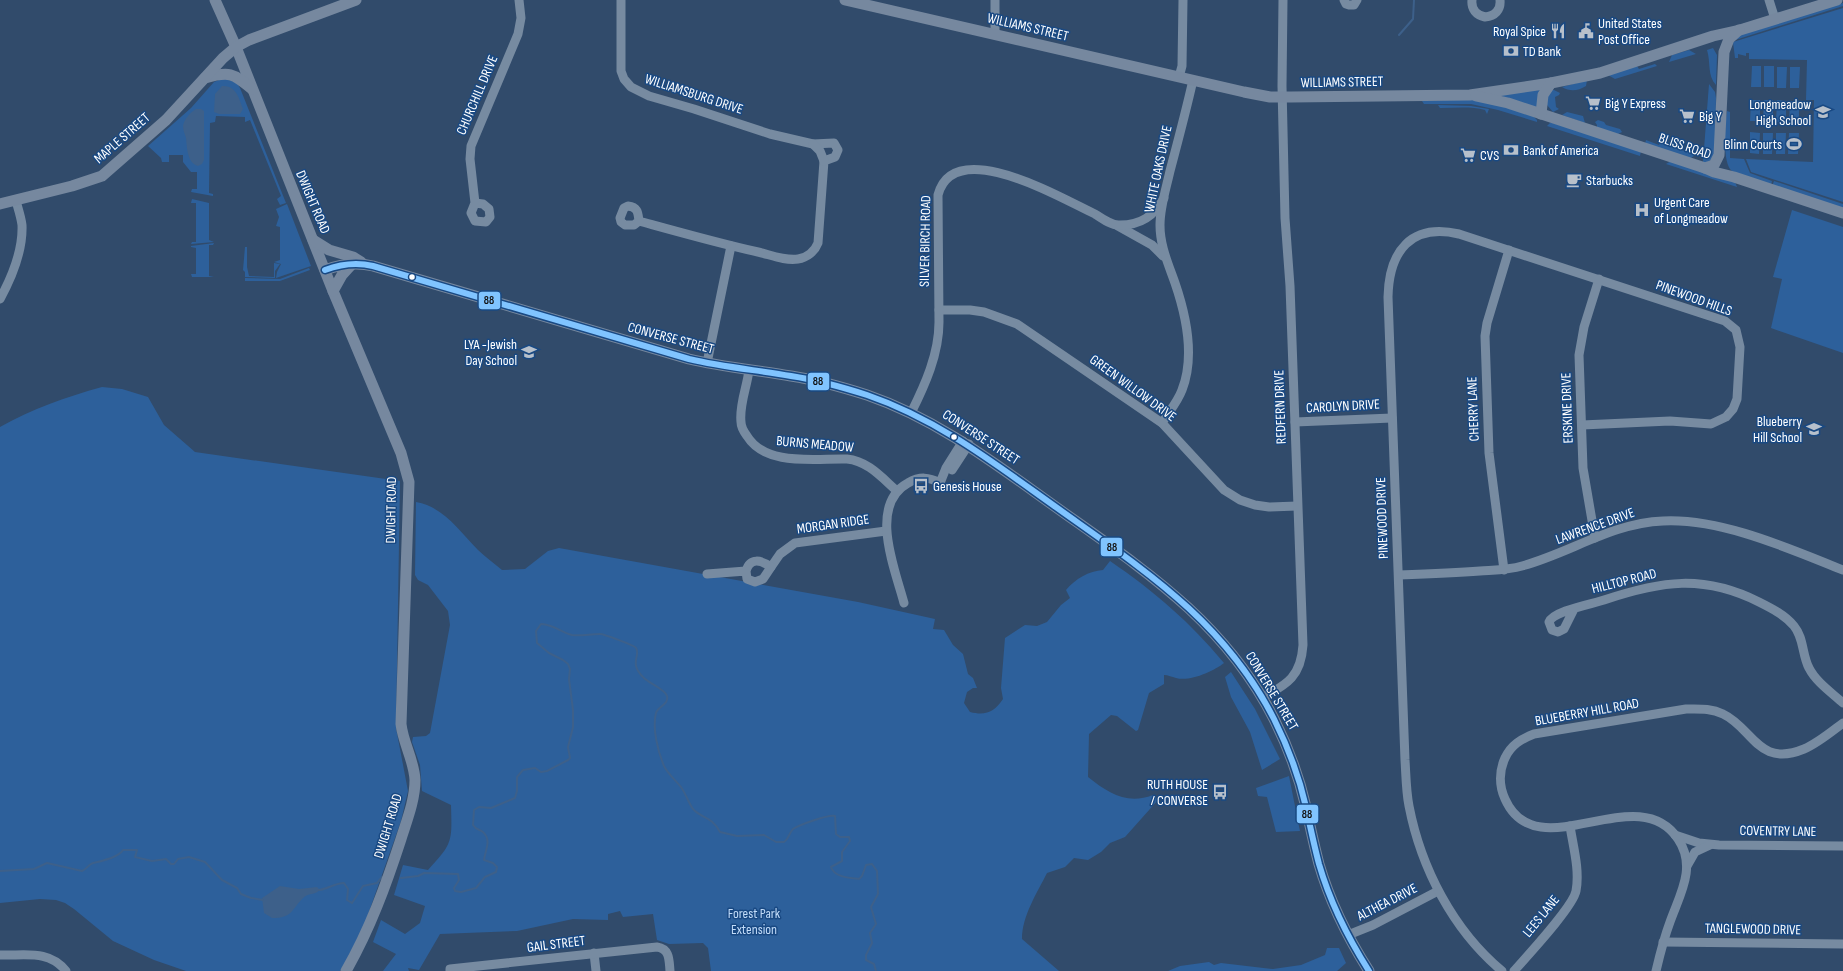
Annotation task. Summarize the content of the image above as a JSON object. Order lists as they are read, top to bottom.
{
  "streets": {
    "main road": [
      "WILLIAMS STREET",
      "MAPLE STREET",
      "BLISS ROAD",
      "DWIGHT ROAD",
      "CONVERSE STREET"
    ],
    "street": [
      "WILLIAMSBURG DRIVE",
      "CHURCHILL DRIVE",
      "WHITE OAKS DRIVE",
      "SILVER BIRCH ROAD",
      "PINEWOOD HILLS",
      "GREEN WILLOW DRIVE",
      "CAROLYN DRIVE",
      "REDFERN DRIVE",
      "ERSKINE DRIVE",
      "CHERRY LANE",
      "BURNS MEADOW",
      "PINEWOOD DRIVE",
      "MORGAN RIDGE",
      "LAWRENCE DRIVE",
      "HILLTOP ROAD",
      "BLUEBERRY HILL ROAD",
      "COVENTRY LANE",
      "ALTHEA DRIVE",
      "LEES LANE",
      "TANGLEWOOD DRIVE",
      "GAIL STREET"
    ]
  },
  "crossings": [
    ["WILLIAMS STREET", "BLISS ROAD"],
    ["WILLIAMS STREET", "WHITE OAKS DRIVE"],
    ["WILLIAMS STREET", "REDFERN DRIVE"],
    ["MAPLE STREET", "DWIGHT ROAD"],
    ["WHITE OAKS DRIVE", "SILVER BIRCH ROAD"],
    ["WHITE OAKS DRIVE", "GREEN WILLOW DRIVE"],
    ["DWIGHT ROAD", "CONVERSE STREET"],
    ["SILVER BIRCH ROAD", "CONVERSE STREET"],
    ["SILVER BIRCH ROAD", "GREEN WILLOW DRIVE"],
    ["PINEWOOD HILLS", "ERSKINE DRIVE"],
    ["PINEWOOD HILLS", "PINEWOOD DRIVE"],
    ["CONVERSE STREET", "REDFERN DRIVE"],
    ["CONVERSE STREET", "BURNS MEADOW"],
    ["CONVERSE STREET", "ALTHEA DRIVE"],
    ["GREEN WILLOW DRIVE", "REDFERN DRIVE"],
    ["CAROLYN DRIVE", "REDFERN DRIVE"],
    ["CAROLYN DRIVE", "PINEWOOD DRIVE"],
    ["ERSKINE DRIVE", "PINEWOOD DRIVE"],
    ["ERSKINE DRIVE", "LAWRENCE DRIVE"],
    ["CHERRY LANE", "PINEWOOD DRIVE"],
    ["CHERRY LANE", "LAWRENCE DRIVE"],
    ["PINEWOOD DRIVE", "LAWRENCE DRIVE"],
    ["PINEWOOD DRIVE", "ALTHEA DRIVE"],
    ["BLUEBERRY HILL ROAD", "COVENTRY LANE"],
    ["BLUEBERRY HILL ROAD", "LEES LANE"],
    ["BLUEBERRY HILL ROAD", "TANGLEWOOD DRIVE"]
  ],
  "parks": ["Forest Park Extension"],
  "places": {
    "restaurant": ["Royal Spice"],
    "public building": ["United States Post Office"],
    "bank": ["TD Bank", "Bank of America"],
    "supermarket": ["Big Y Express", "Big Y", "CVS"],
    "school or university": ["Longmeadow High School", "LYA -Jewish Day School", "Blueberry Hill School"],
    "sports": ["Blinn Courts"],
    "cafe": ["Starbucks"],
    "hospital": ["Urgent Care of Longmeadow"],
    "bus stop": ["Genesis House", "RUTH HOUSE / CONVERSE"]
  },
  "lines": ["transit line 88"]
}
